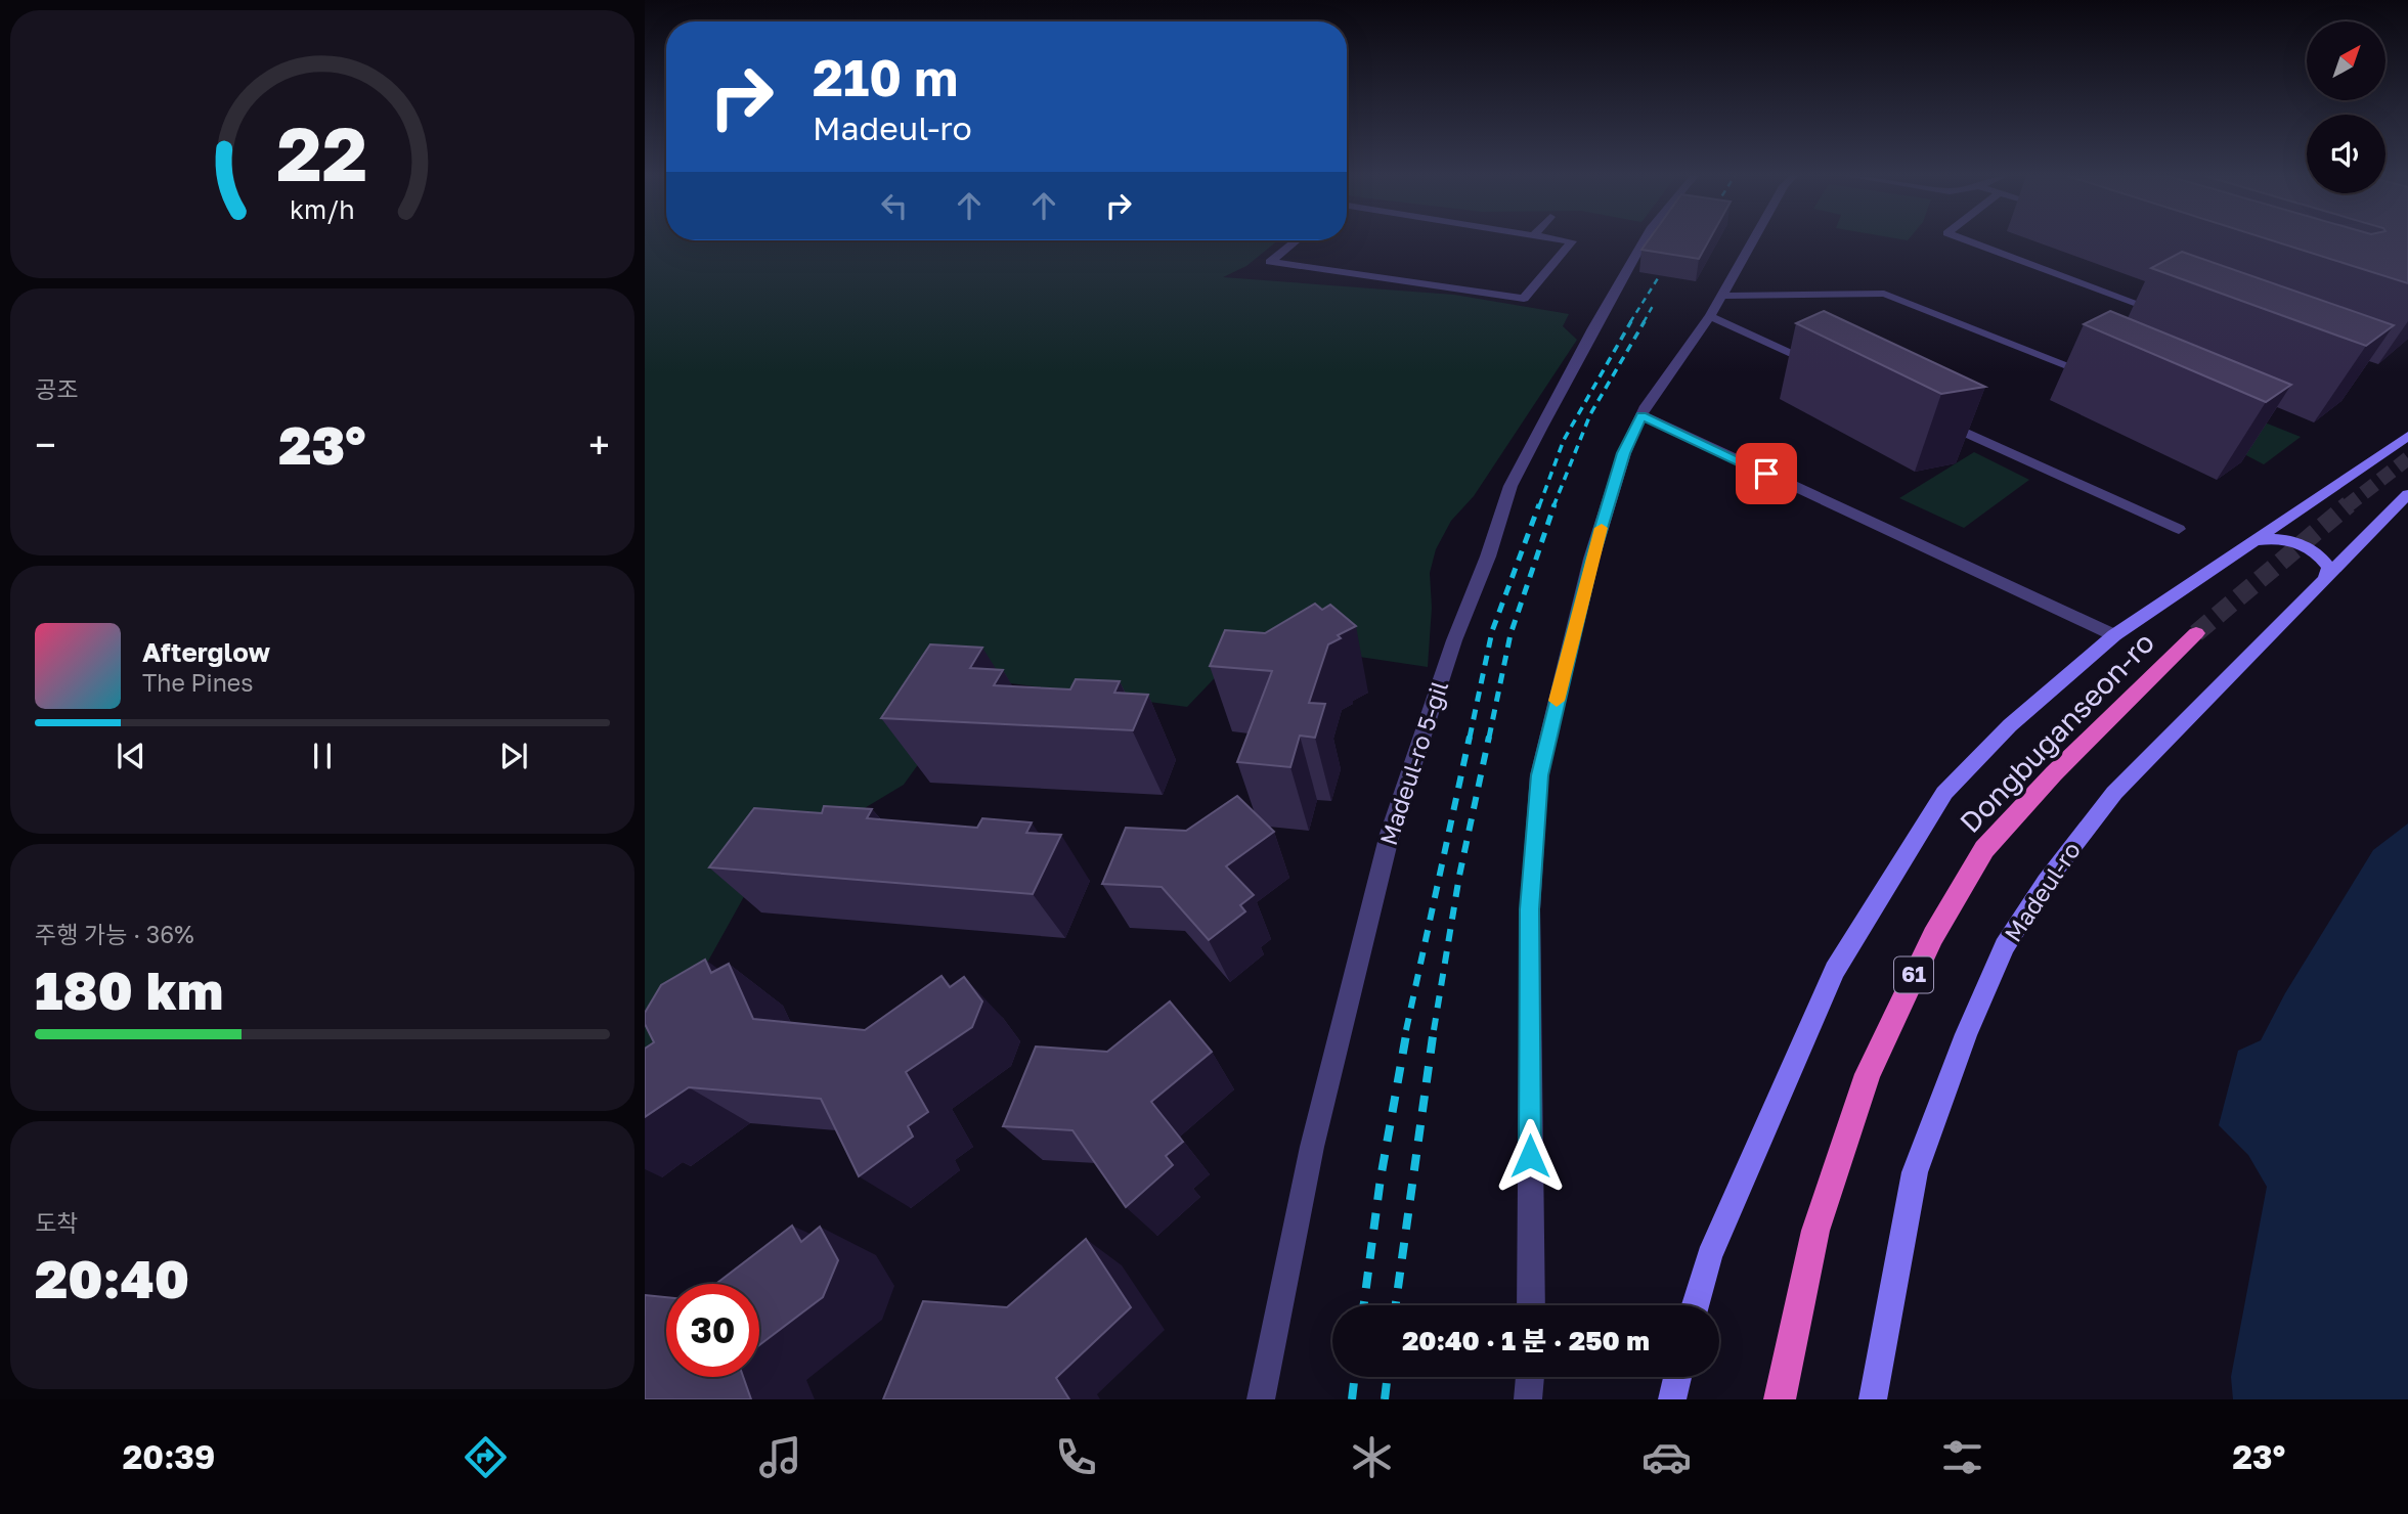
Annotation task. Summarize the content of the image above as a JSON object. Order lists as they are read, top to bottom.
{
  "streets": {
    "highway": ["Dongbuganseon-ro", "61"],
    "main road": ["Madeul-ro"],
    "street": ["Madeul-ro 5-gil"]
  },
  "north": "top right",
  "page": {
    "turn": ["210 m", "Madeul-ro"],
    "tile": [
      "공조",
      ["주행 가능 · 36%", "180 km"],
      ["도착", "20:40"]
    ],
    "heat": ["−", "23°", "+"],
    "song": ["Afterglow", "The Pines"],
    "limit": "30",
    "trip": "20:40 · 1 분 · 250 m",
    "tabs": ["20:39", "23°"],
    "gauge": ["22", "km/h"]
  }
}
